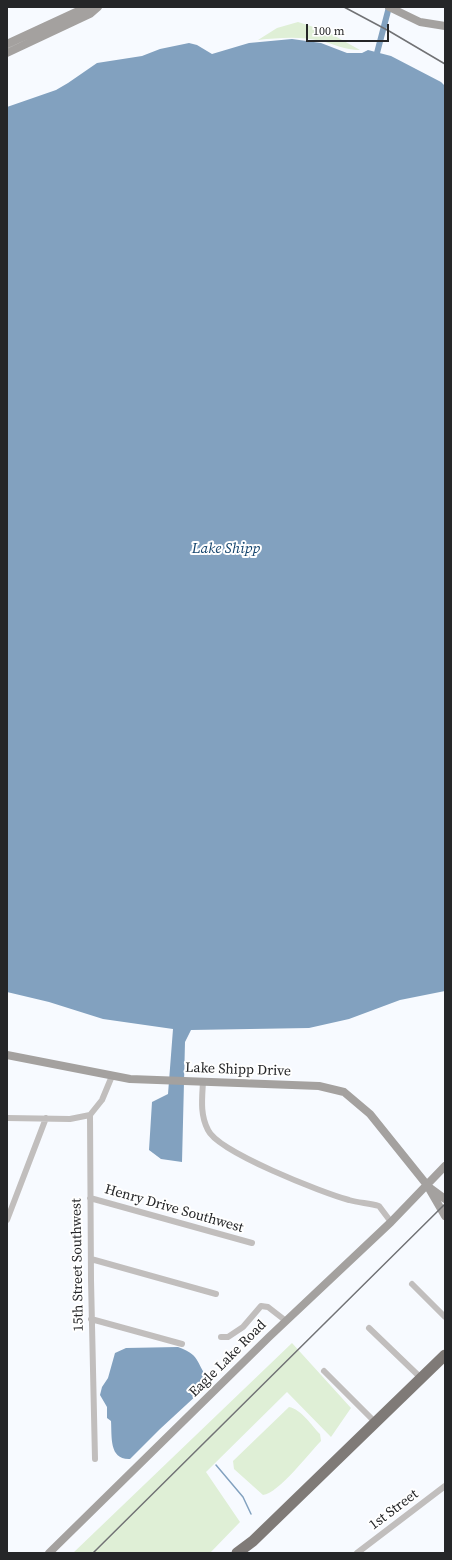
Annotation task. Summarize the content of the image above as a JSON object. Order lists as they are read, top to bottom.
{
  "streets": {
    "street": [
      "Lake Shipp Drive",
      "Henry Drive Southwest",
      "15th Street Southwest",
      "Eagle Lake Road",
      "1st Street"
    ]
  },
  "crossings": [
    ["Lake Shipp Drive", "Eagle Lake Road"],
    ["Henry Drive Southwest", "15th Street Southwest"]
  ],
  "water": ["Lake Shipp"],
  "scale_bar": "100 m"
}
